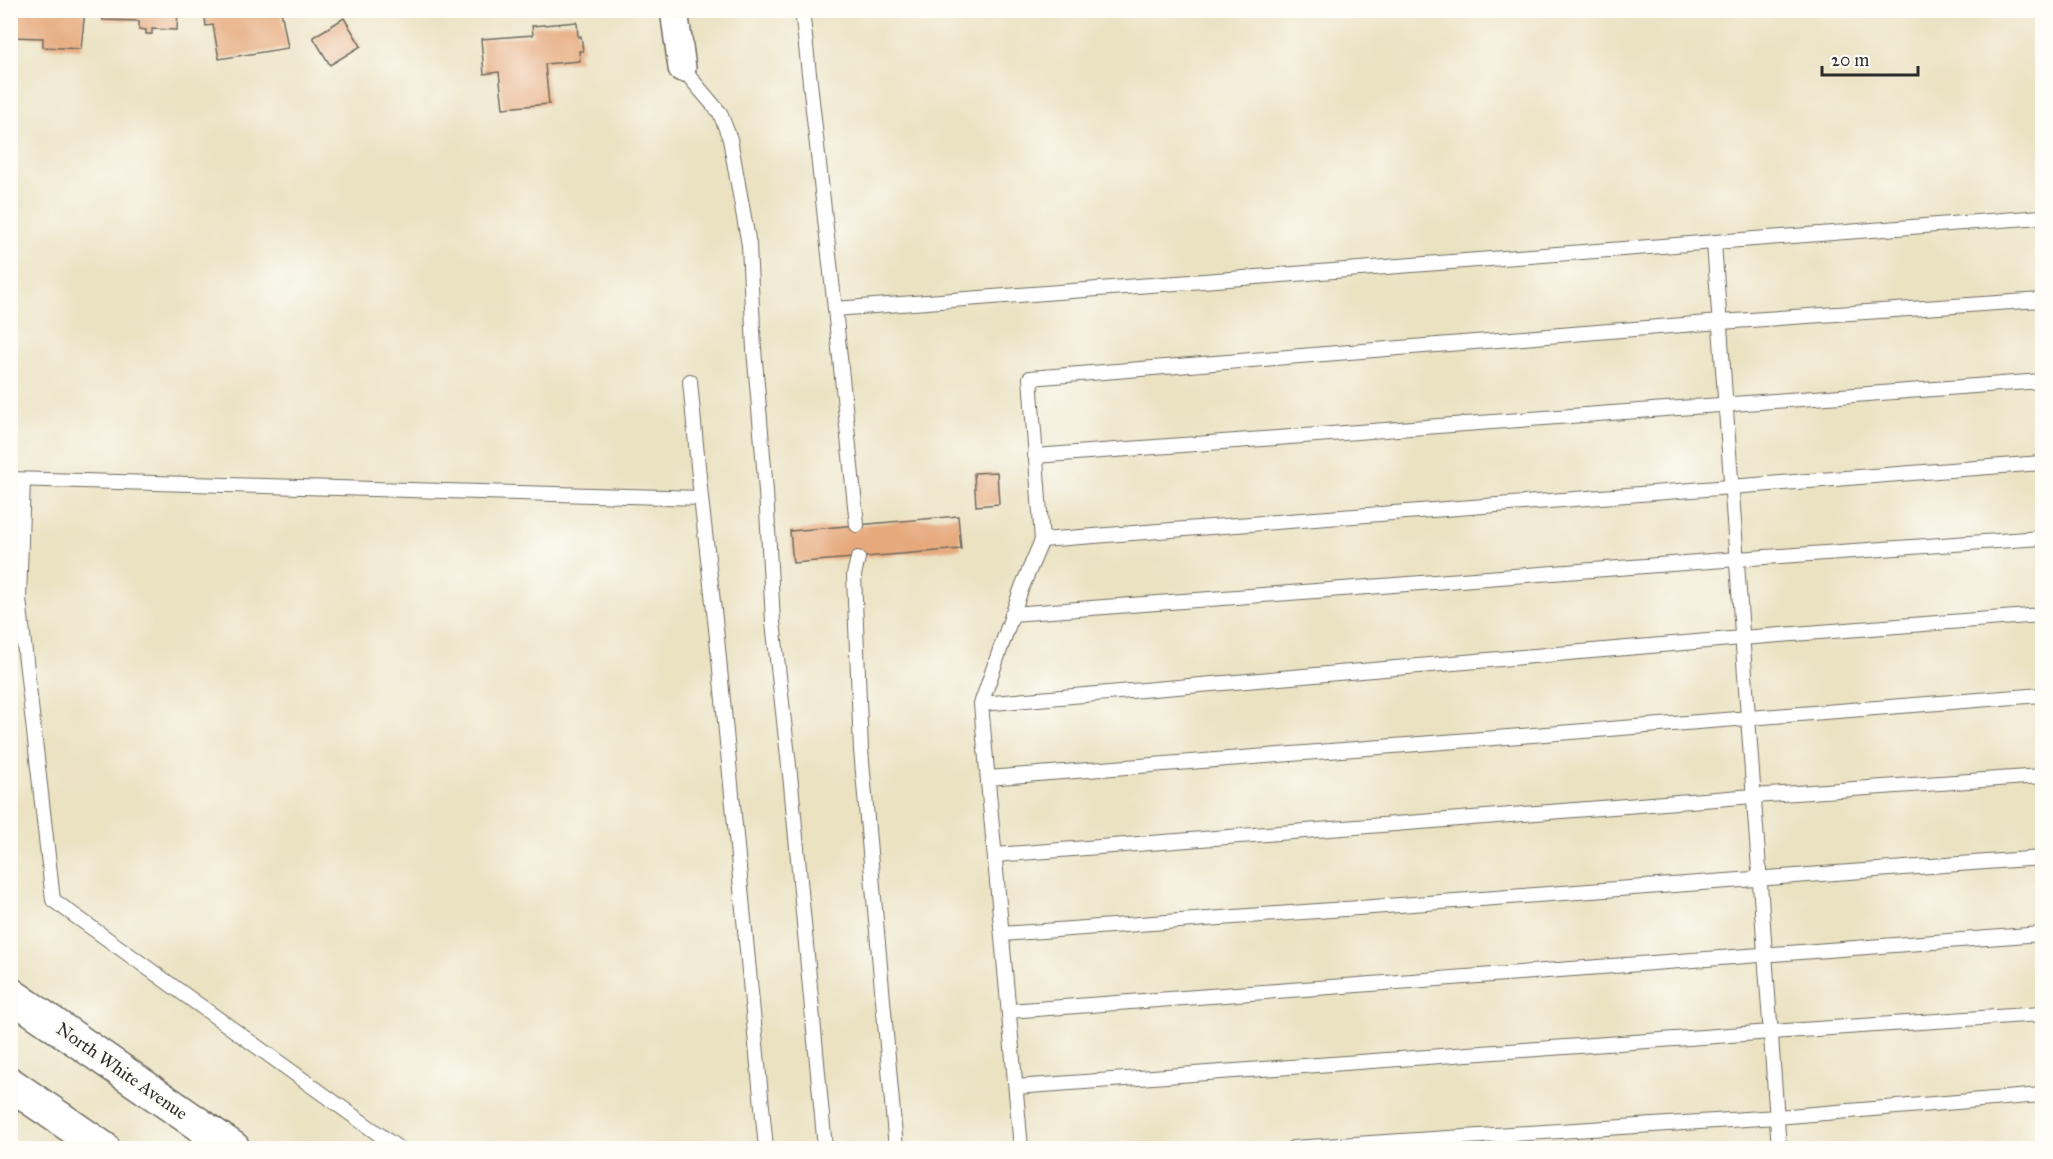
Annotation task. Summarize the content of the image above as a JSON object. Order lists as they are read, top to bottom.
{
  "streets": {
    "main road": ["North White Avenue"]
  },
  "scale_bar": "20 m"
}
